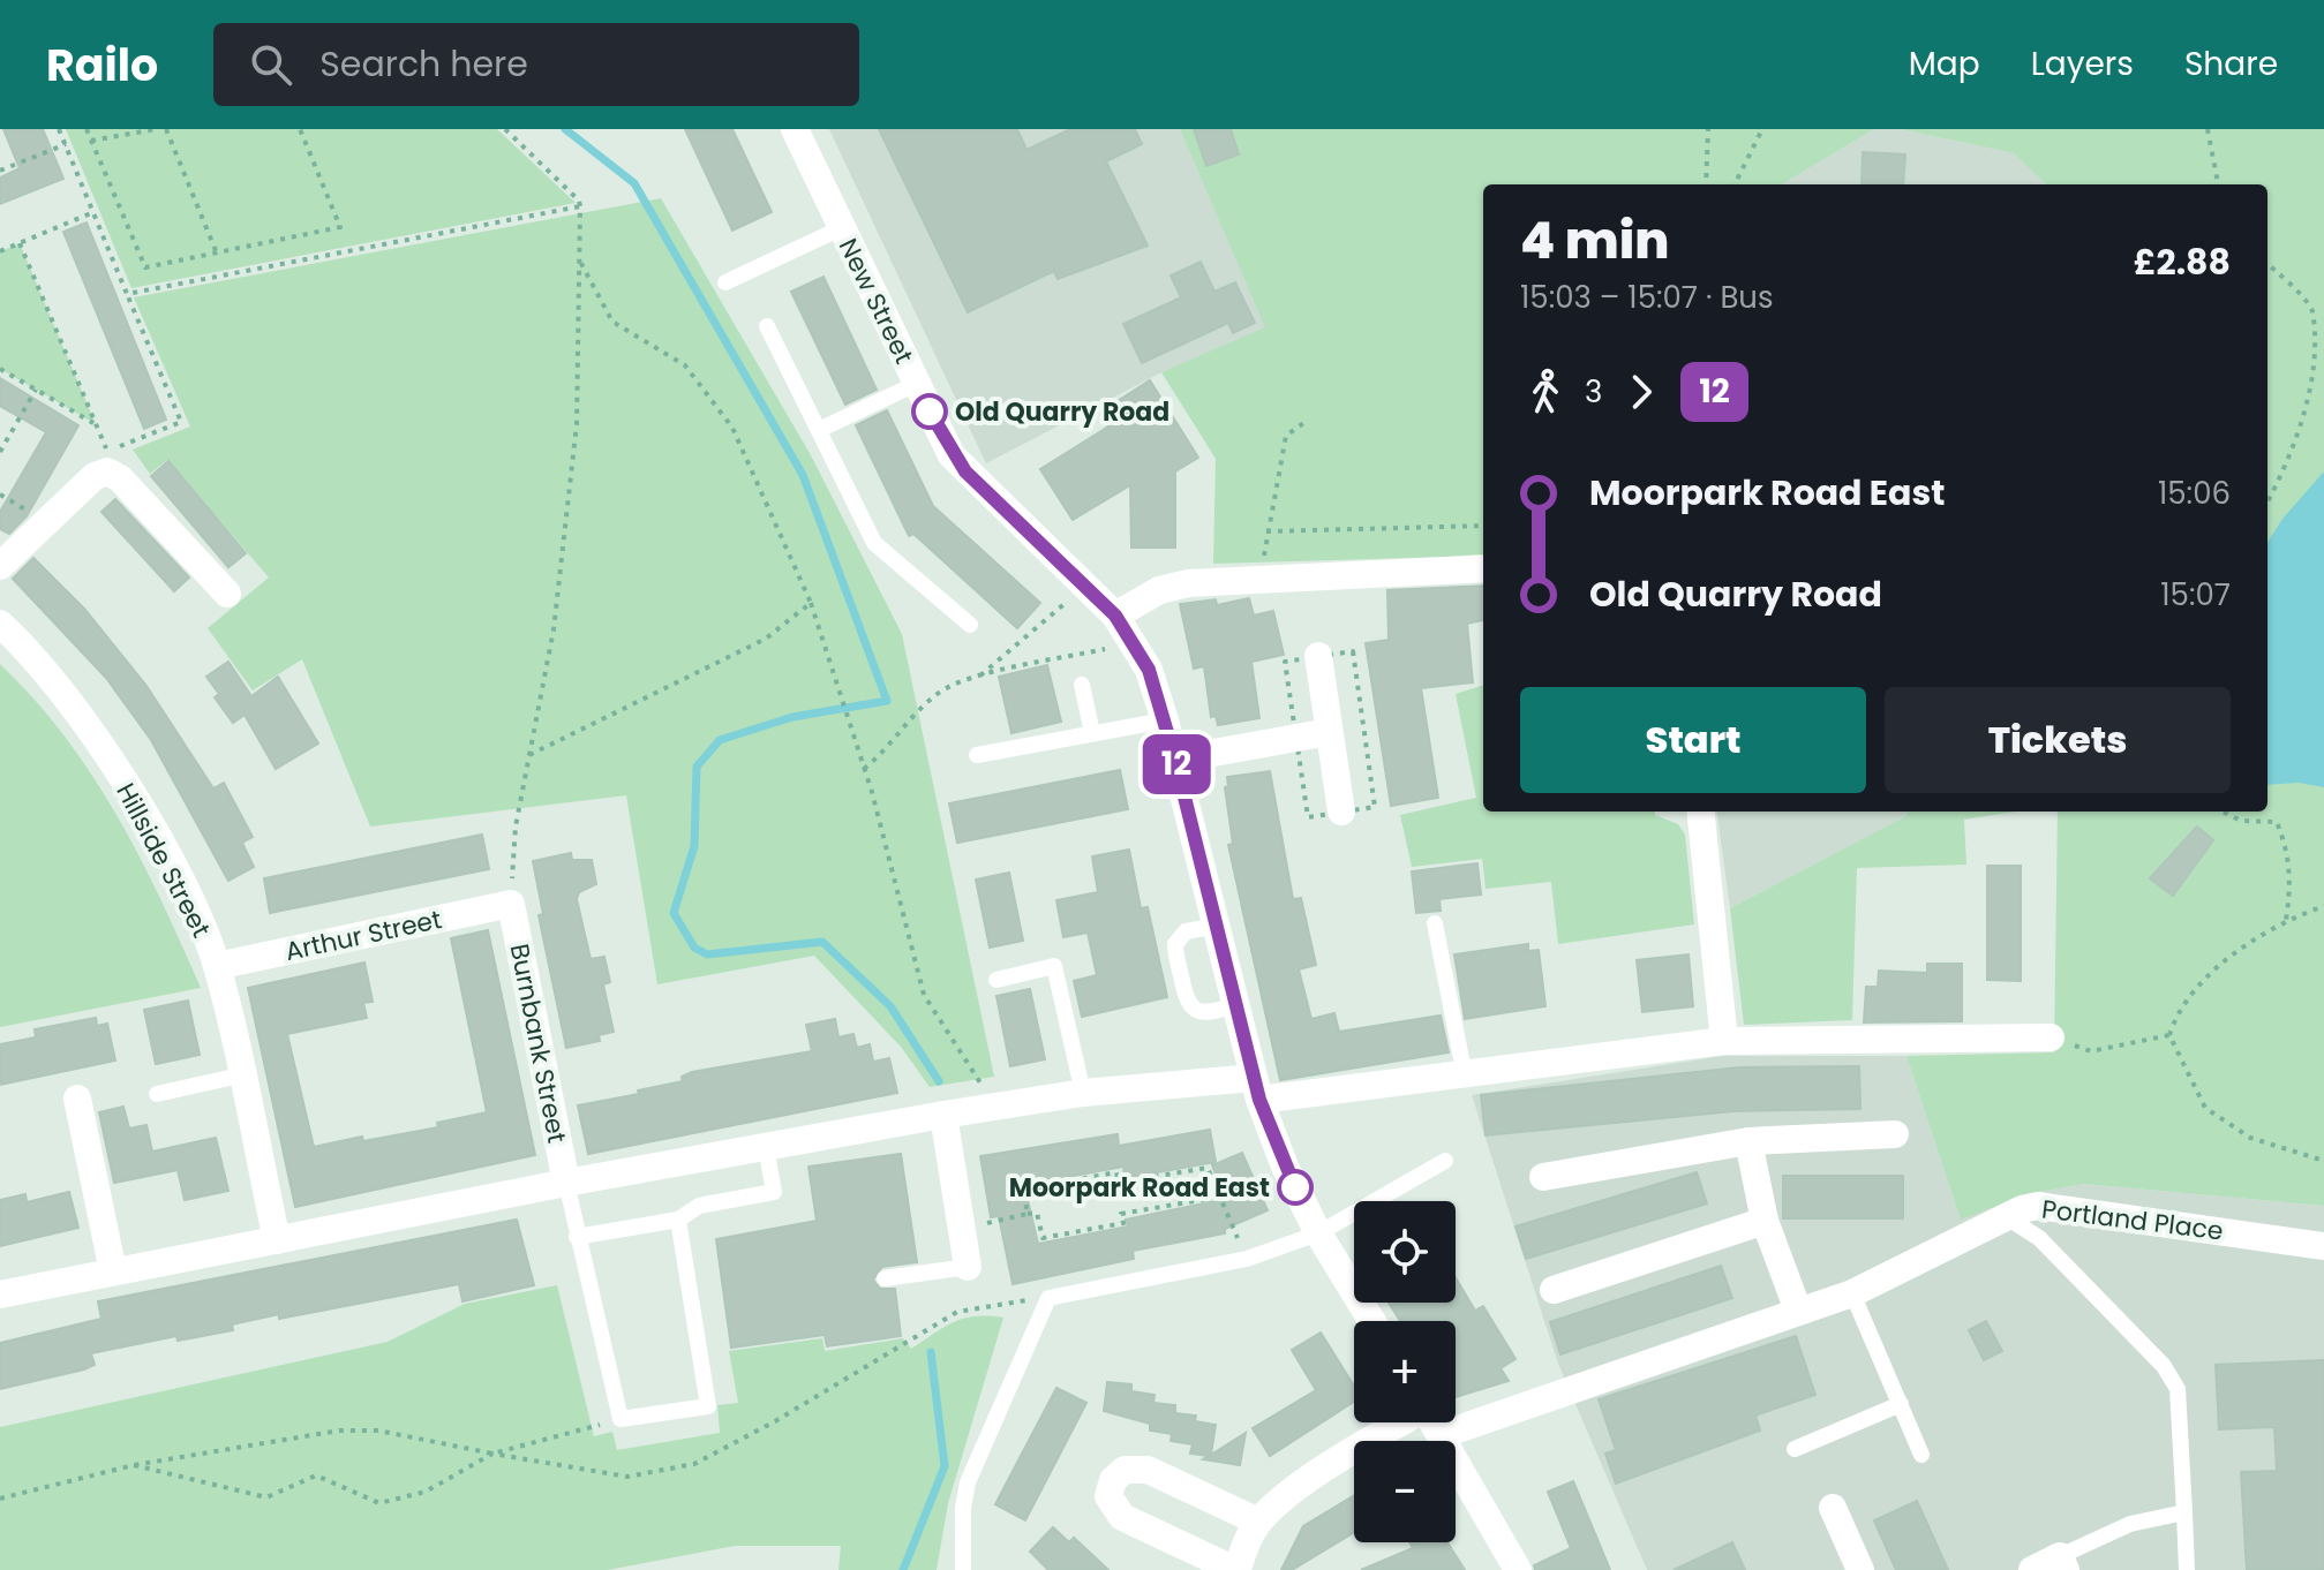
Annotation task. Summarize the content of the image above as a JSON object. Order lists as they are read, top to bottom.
{
  "streets": {
    "street": [
      "New Street",
      "Hillside Street",
      "Arthur Street",
      "Burnbank Street",
      "Portland Place"
    ]
  },
  "crossings": [
    ["Hillside Street", "Arthur Street"],
    ["Arthur Street", "Burnbank Street"]
  ],
  "places": ["Old Quarry Road", "Moorpark Road East"],
  "lines": ["bus line 12"],
  "page": {
    "header": "Railo",
    "search": "Search here",
    "nav": ["Map", "Layers", "Share"],
    "on_map": "12",
    "heading": ["4 min", "15:03 – 15:07 · Bus", "£2.88"],
    "legs": ["3", "12"],
    "list": [
      {
        "name": "Moorpark Road East",
        "value": "15:06"
      },
      {
        "name": "Old Quarry Road",
        "value": "15:07"
      }
    ],
    "buttons": ["Start", "Tickets"],
    "map_buttons": ["+", "−"]
  }
}
